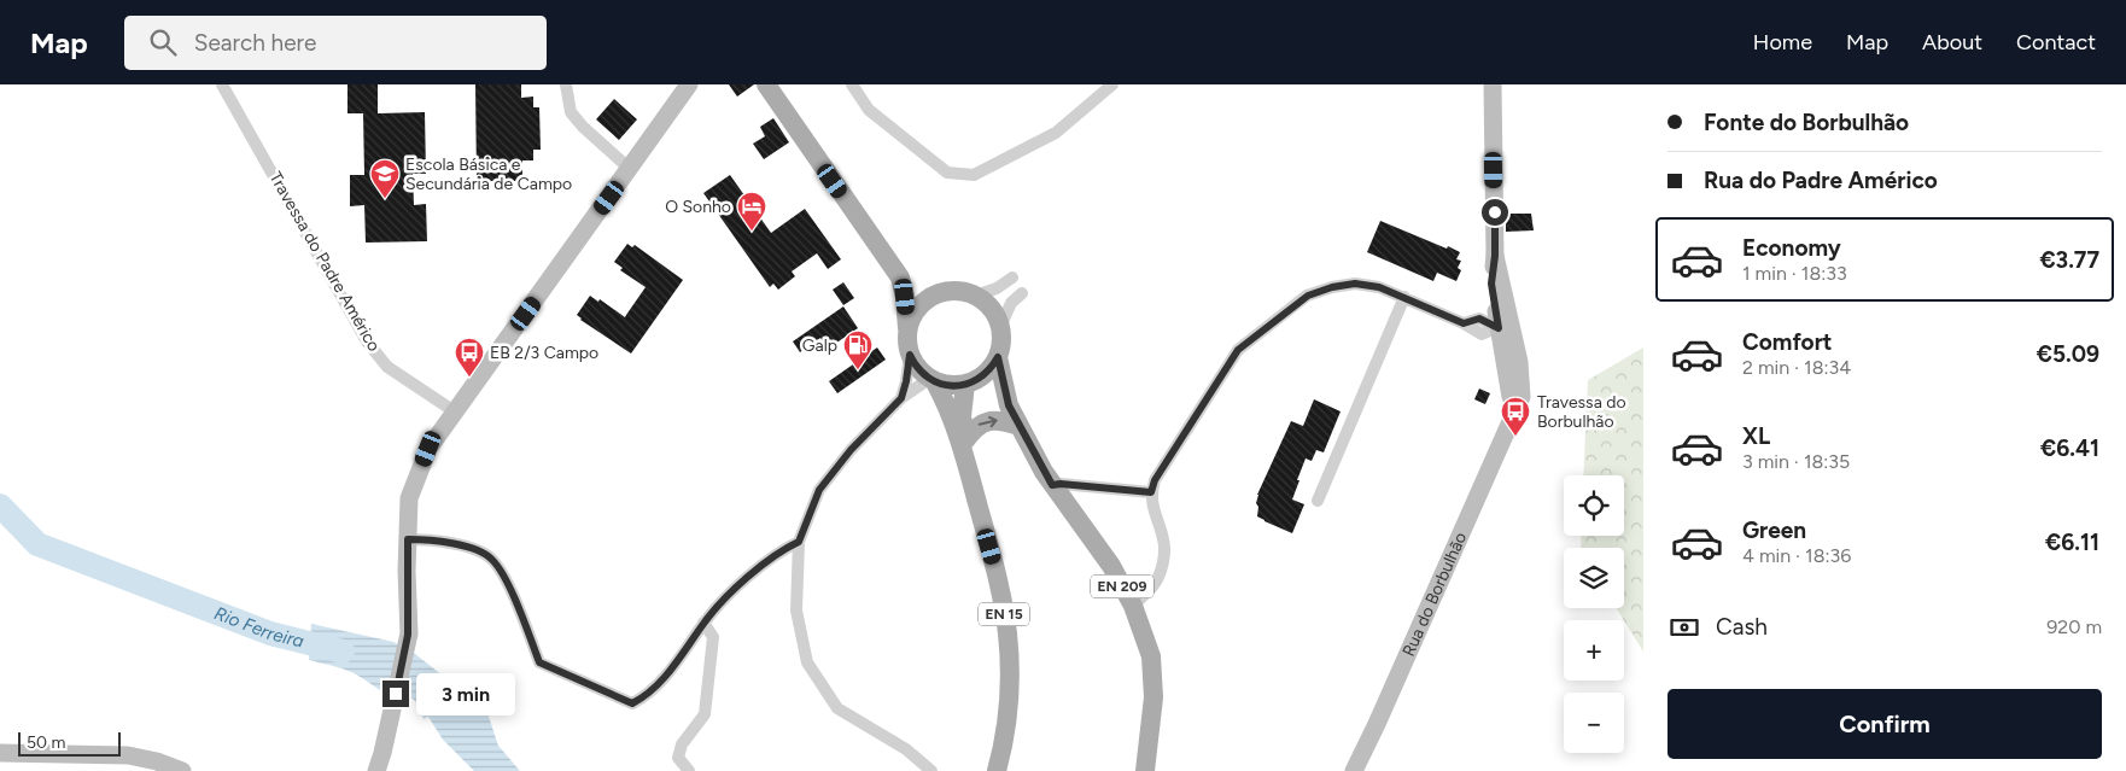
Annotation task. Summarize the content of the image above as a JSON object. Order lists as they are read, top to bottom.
{
  "streets": {
    "main road": ["EN 209", "EN 15"],
    "street": ["Travessa do Padre Américo", "Rua do Borbulhão"]
  },
  "crossings": [
    ["EN 209", "EN 15"]
  ],
  "water": ["Rio Ferreira"],
  "places": {
    "school or university": ["Escola Básica e Secundária de Campo"],
    "hotel": ["O Sonho"],
    "fuel station": ["Galp"],
    "bus stop": ["EB 2/3 Campo", "Travessa do Borbulhão"]
  },
  "scale_bar": "50 m",
  "page": {
    "header": "Map",
    "search": "Search here",
    "nav": [
      "Home",
      "Map",
      "About",
      "Contact"
    ],
    "banner": ["Fonte do Borbulhão", "Rua do Padre Américo"],
    "list": [
      {
        "name": "Economy",
        "note": "1 min · 18:33",
        "value": "€3.77"
      },
      {
        "name": "Comfort",
        "note": "2 min · 18:34",
        "value": "€5.09"
      },
      {
        "name": "XL",
        "note": "3 min · 18:35",
        "value": "€6.41"
      },
      {
        "name": "Green",
        "note": "4 min · 18:36",
        "value": "€6.11"
      }
    ],
    "map_buttons": ["+", "−"],
    "pay": ["Cash", "920 m"],
    "bubble": "3 min",
    "buttons": "Confirm",
    "scale": "50 m"
  }
}
